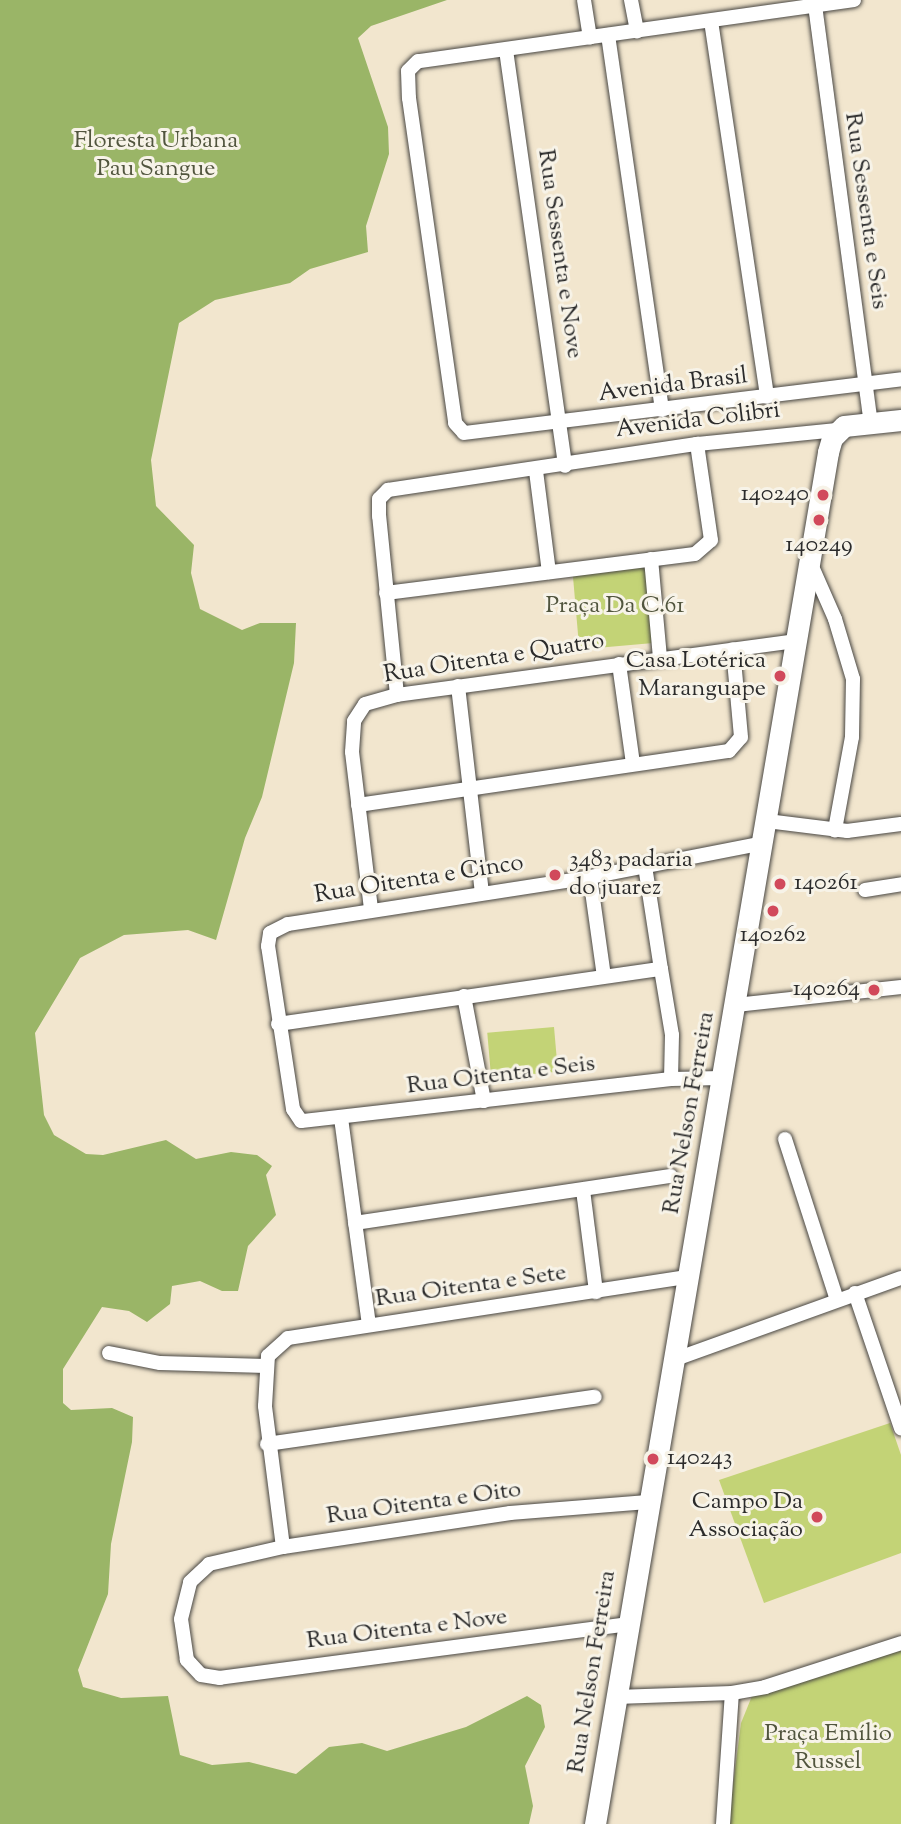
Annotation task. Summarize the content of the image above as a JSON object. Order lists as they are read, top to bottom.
{
  "streets": {
    "main road": ["Avenida Colibri", "Rua Nelson Ferreira"],
    "street": [
      "Rua Sessenta e Seis",
      "Rua Sessenta e Nove",
      "Avenida Brasil",
      "Rua Oitenta e Quatro",
      "Rua Oitenta e Cinco",
      "Rua Oitenta e Seis",
      "Rua Oitenta e Sete",
      "Rua Oitenta e Oito",
      "Rua Oitenta e Nove"
    ]
  },
  "crossings": [
    ["Rua Sessenta e Seis", "Avenida Brasil"],
    ["Rua Sessenta e Seis", "Avenida Colibri"],
    ["Rua Sessenta e Seis", "Rua Nelson Ferreira"],
    ["Rua Sessenta e Nove", "Avenida Brasil"],
    ["Rua Sessenta e Nove", "Avenida Colibri"],
    ["Avenida Colibri", "Rua Nelson Ferreira"],
    ["Rua Oitenta e Quatro", "Rua Oitenta e Cinco"],
    ["Rua Oitenta e Quatro", "Rua Nelson Ferreira"],
    ["Rua Oitenta e Cinco", "Rua Oitenta e Seis"],
    ["Rua Oitenta e Cinco", "Rua Nelson Ferreira"],
    ["Rua Oitenta e Seis", "Rua Nelson Ferreira"],
    ["Rua Nelson Ferreira", "Rua Oitenta e Sete"],
    ["Rua Nelson Ferreira", "Rua Oitenta e Oito"],
    ["Rua Nelson Ferreira", "Rua Oitenta e Nove"],
    ["Rua Oitenta e Oito", "Rua Oitenta e Nove"]
  ],
  "parks": ["Floresta Urbana Pau Sangue", "Praça Da C.61", "Praça Emílio Russel"],
  "places": [
    "140240",
    "140249",
    "Casa Lotérica Maranguape",
    "3483 padaria do juarez",
    "140261",
    "140262",
    "140264",
    "140243",
    "Campo Da Associação"
  ]
}
